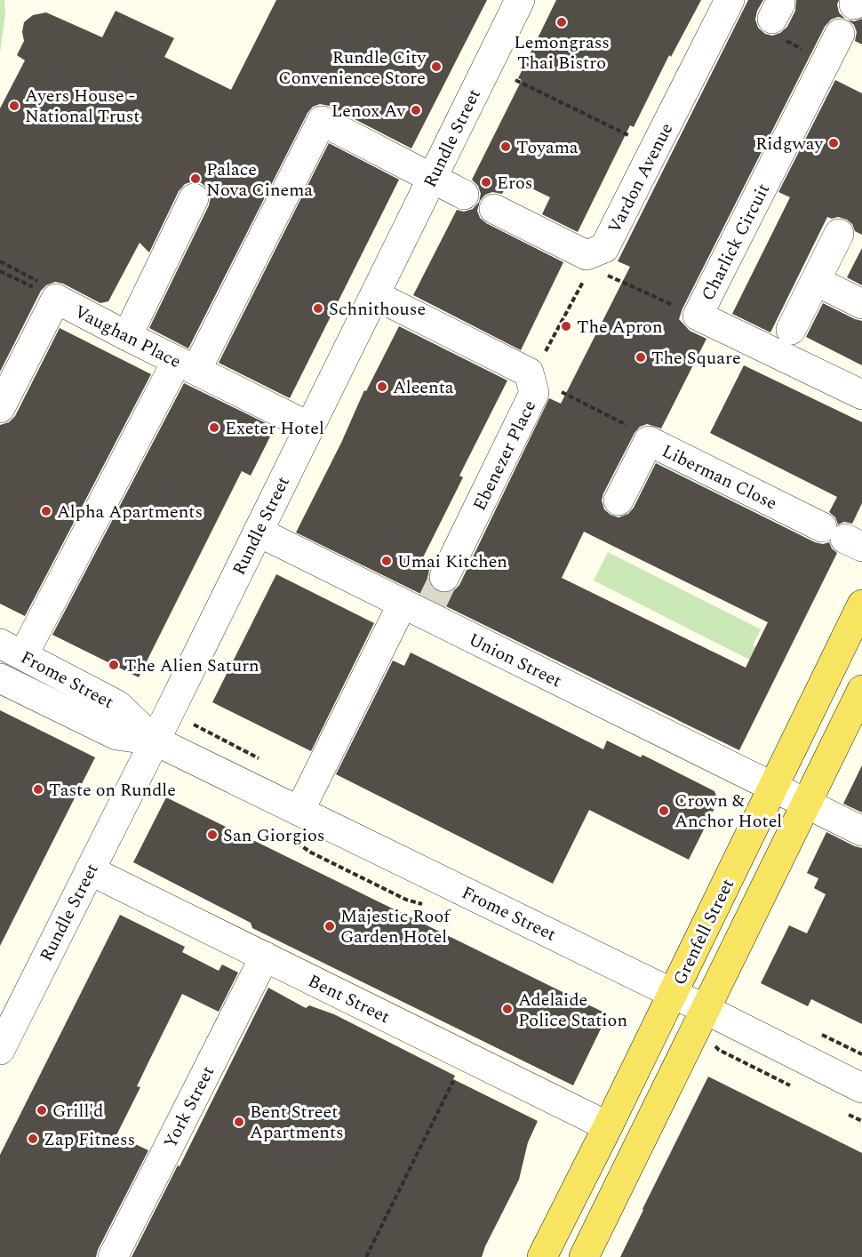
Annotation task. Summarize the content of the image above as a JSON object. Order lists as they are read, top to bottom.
{
  "streets": {
    "main road": ["Grenfell Street"],
    "street": [
      "Rundle Street",
      "Vardon Avenue",
      "Charlick Circuit",
      "Vaughan Place",
      "Ebenezer Place",
      "Liberman Close",
      "Union Street",
      "Frome Street",
      "Bent Street",
      "York Street"
    ]
  },
  "crossings": [
    ["Rundle Street", "Vaughan Place"],
    ["Rundle Street", "Ebenezer Place"],
    ["Rundle Street", "Union Street"],
    ["Rundle Street", "Frome Street"],
    ["Rundle Street", "Bent Street"],
    ["Union Street", "Grenfell Street"],
    ["Frome Street", "Grenfell Street"],
    ["Grenfell Street", "Bent Street"],
    ["Bent Street", "York Street"]
  ],
  "places": [
    "Lemongrass Thai Bistro",
    "Rundle City Convenience Store",
    "Ayers House - National Trust",
    "Lenox Av",
    "Ridgway",
    "Toyama",
    "Palace Nova Cinema",
    "Eros",
    "Schnithouse",
    "The Apron",
    "The Square",
    "Aleenta",
    "Exeter Hotel",
    "Alpha Apartments",
    "Umai Kitchen",
    "The Alien Saturn",
    "Taste on Rundle",
    "Crown & Anchor Hotel",
    "San Giorgios",
    "Majestic Roof Garden Hotel",
    "Adelaide Police Station",
    "Grill'd",
    "Bent Street Apartments",
    "Zap Fitness"
  ]
}
